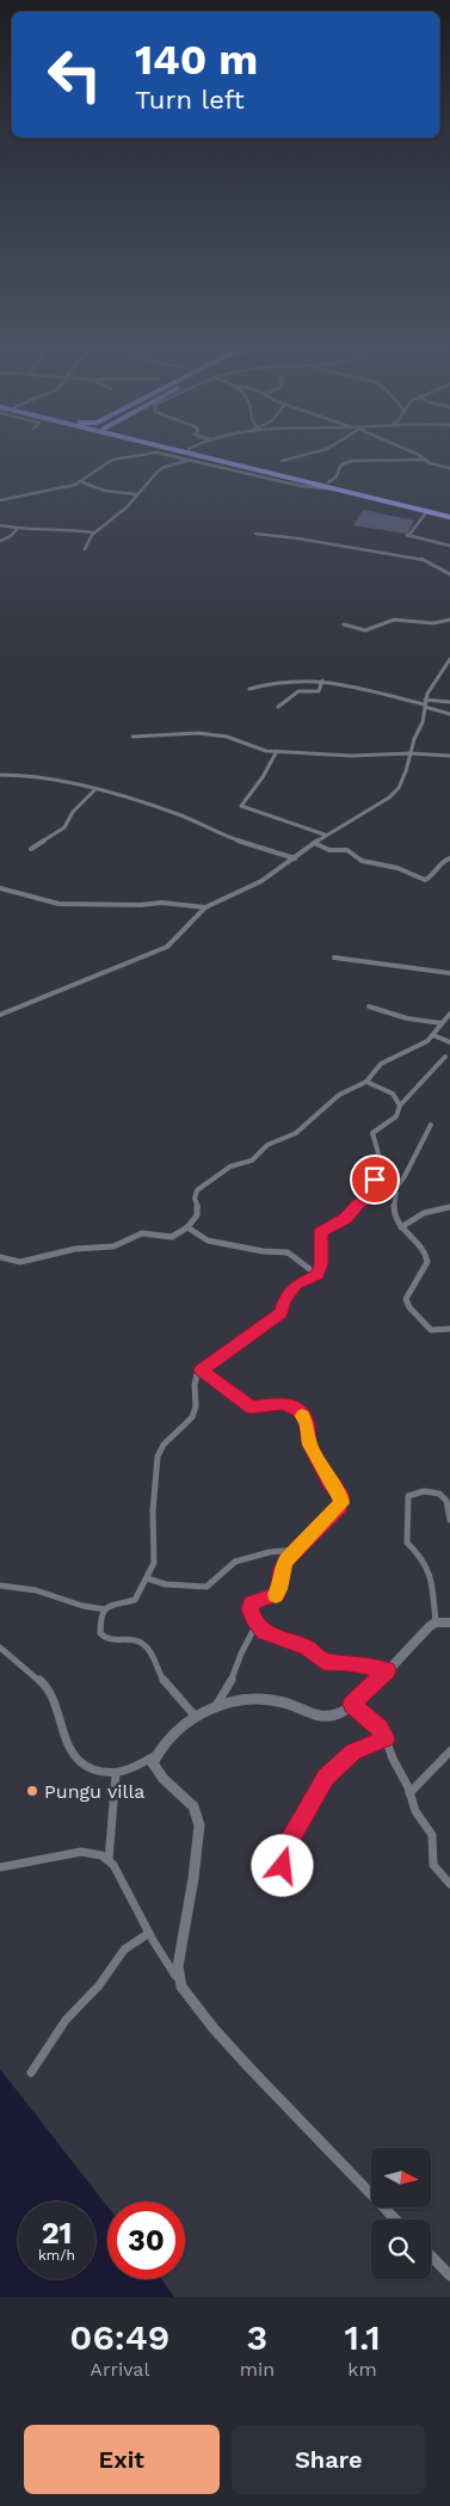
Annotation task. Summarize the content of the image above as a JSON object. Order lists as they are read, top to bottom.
{
  "places": ["Pungu villa"],
  "north": "right",
  "page": {
    "turn": ["140 m", "Turn left"],
    "speed": "21 km/h",
    "limit": "30",
    "eta": [
      "06:49",
      "Arrival",
      "3",
      "min",
      "1.1",
      "km"
    ],
    "buttons": ["Exit", "Share"]
  }
}
